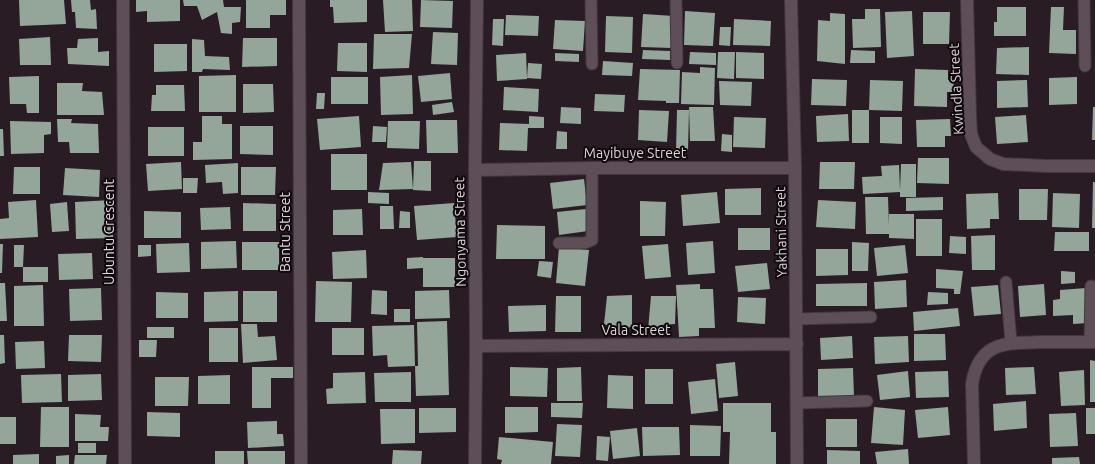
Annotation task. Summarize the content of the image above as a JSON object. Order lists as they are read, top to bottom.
{
  "streets": {
    "street": [
      "Kwindla Street",
      "Mayibuye Street",
      "Ubuntu Crescent",
      "Bantu Street",
      "Ngonyama Street",
      "Yakhani Street",
      "Vala Street"
    ]
  },
  "crossings": [
    ["Mayibuye Street", "Ngonyama Street"],
    ["Mayibuye Street", "Yakhani Street"],
    ["Ngonyama Street", "Vala Street"],
    ["Yakhani Street", "Vala Street"]
  ]
}
